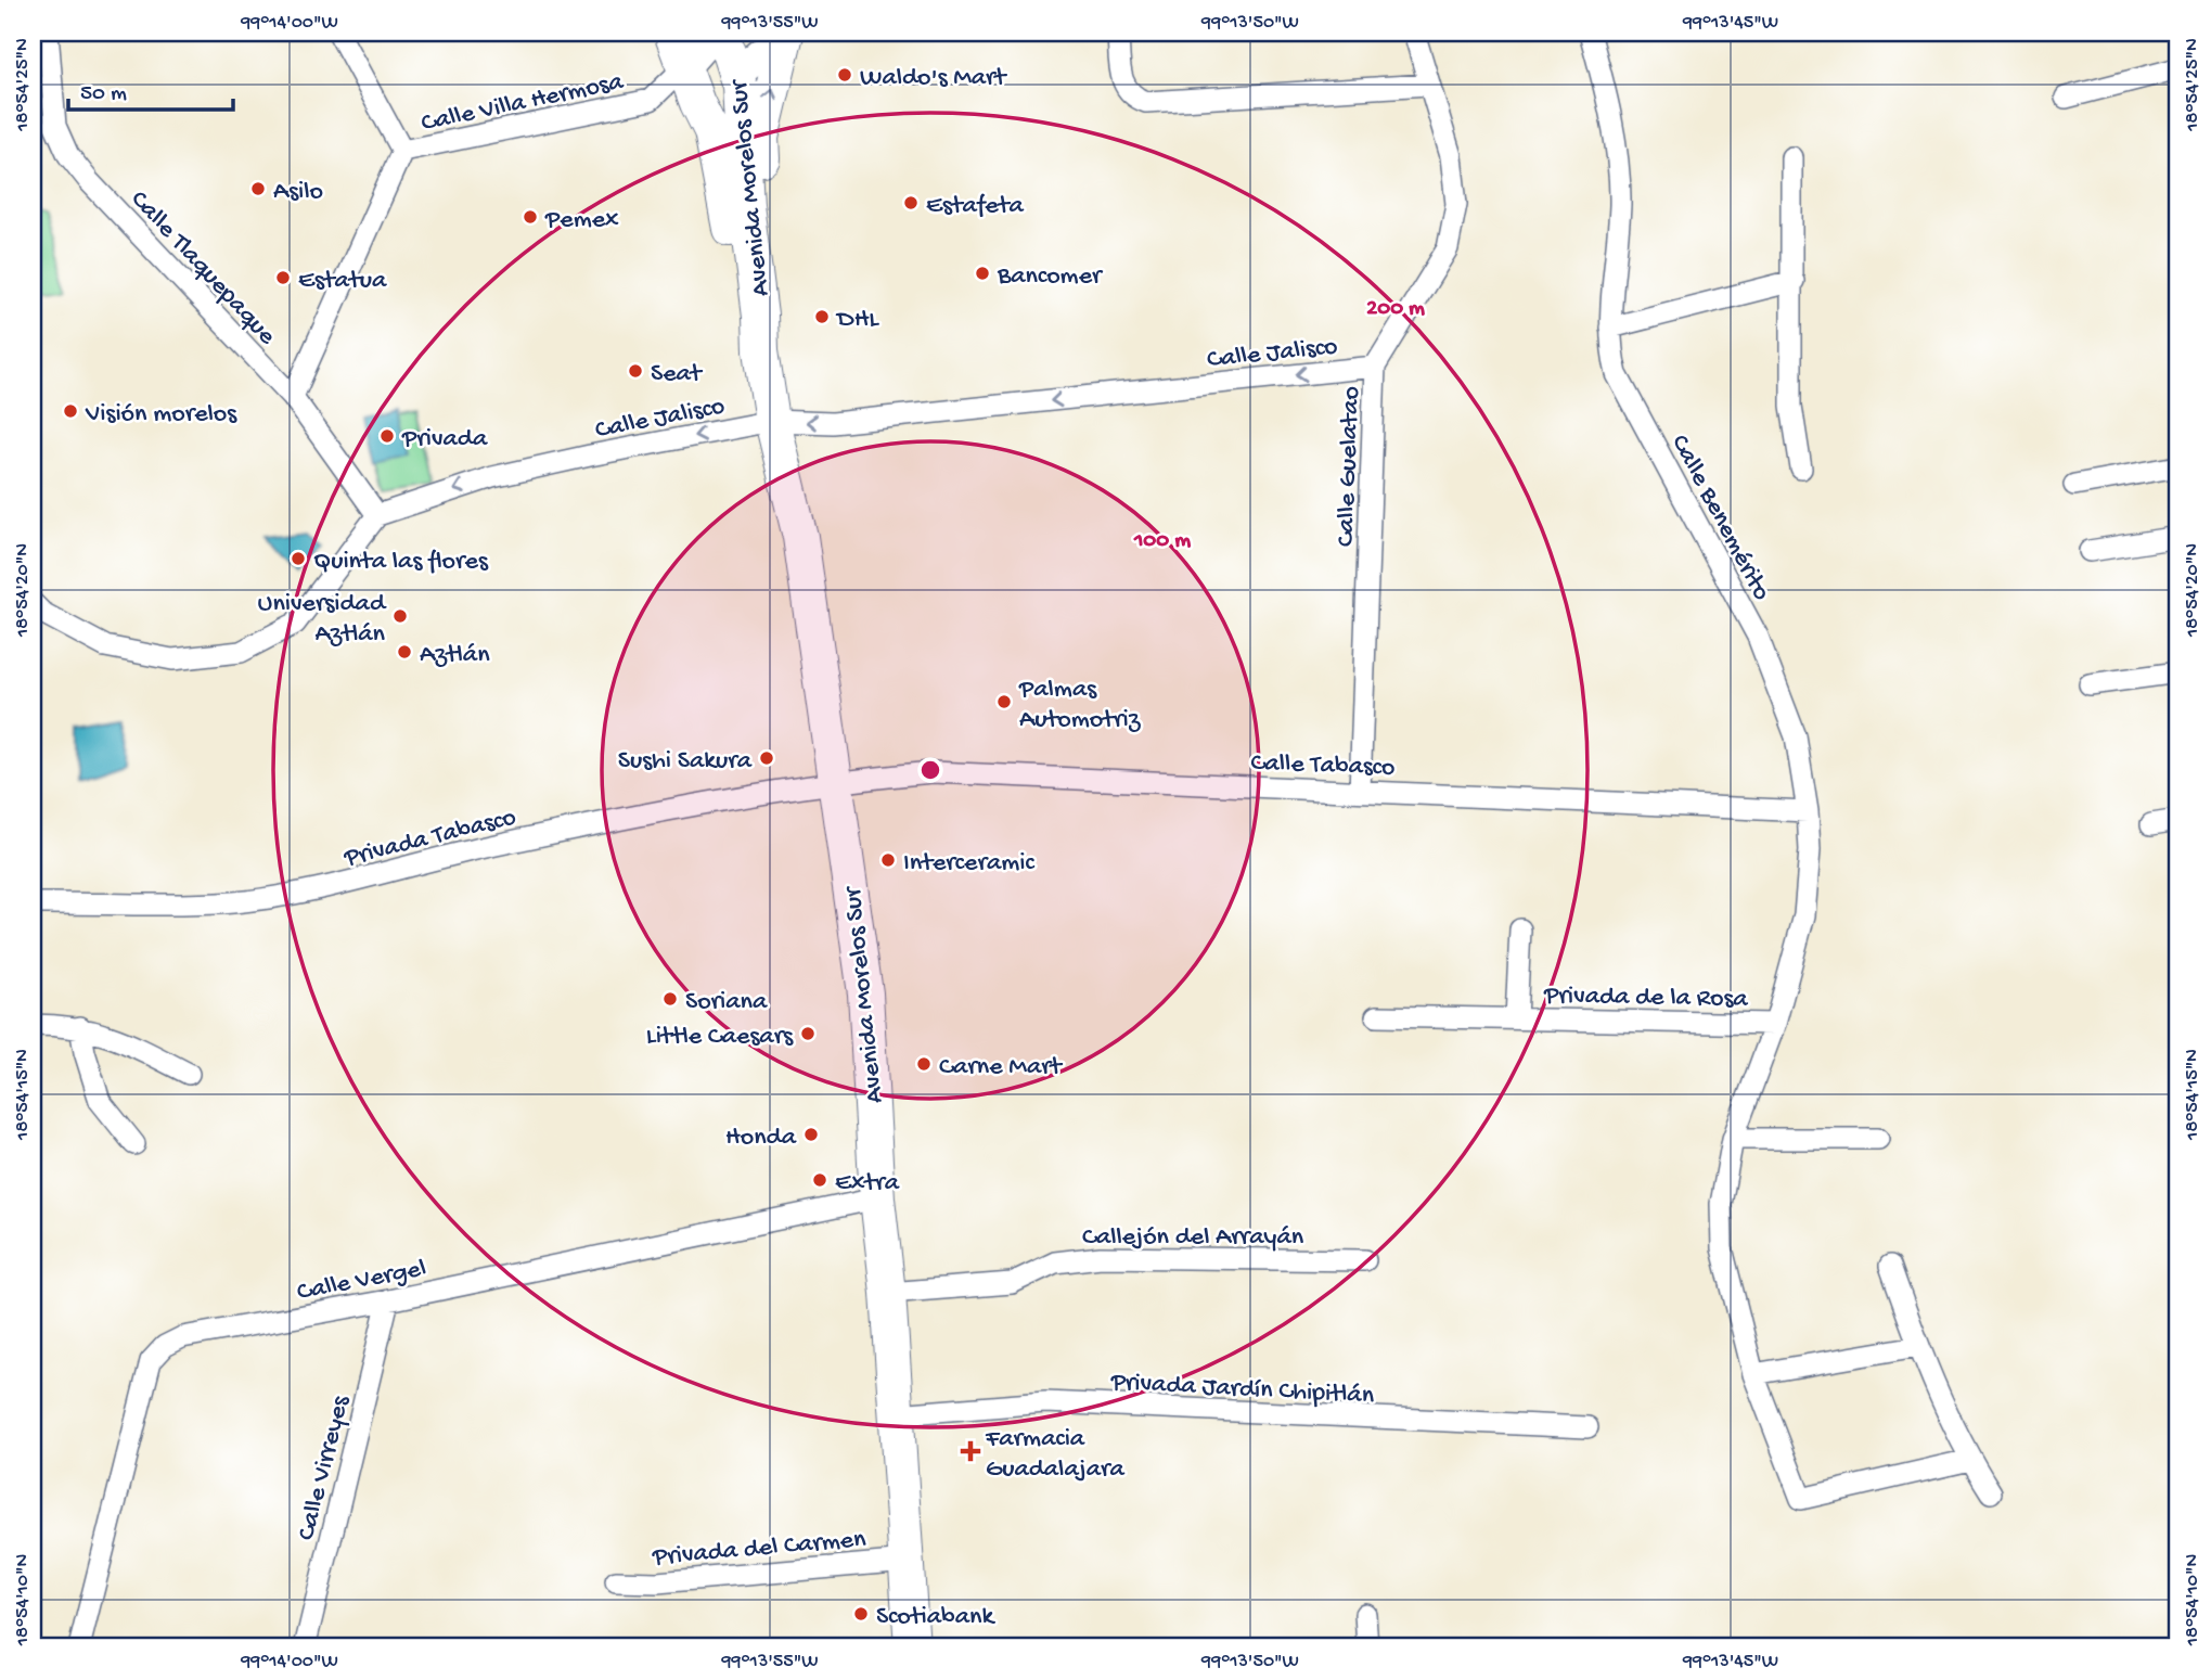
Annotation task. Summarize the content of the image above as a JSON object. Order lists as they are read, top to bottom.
{
  "streets": {
    "main road": ["Avenida Morelos Sur"],
    "street": [
      "Calle Villa Hermosa",
      "Calle Tlaquepaque",
      "Calle Jalisco",
      "Calle Guelatao",
      "Calle Benemérito",
      "Calle Tabasco",
      "Privada Tabasco",
      "Privada de la Rosa",
      "Callejón del Arrayán",
      "Calle Vergel",
      "Privada Jardín Chipitlán",
      "Calle Virreyes",
      "Privada del Carmen"
    ]
  },
  "crossings": [
    ["Calle Villa Hermosa", "Avenida Morelos Sur"],
    ["Avenida Morelos Sur", "Calle Jalisco"],
    ["Avenida Morelos Sur", "Calle Tabasco"],
    ["Avenida Morelos Sur", "Privada Tabasco"],
    ["Avenida Morelos Sur", "Callejón del Arrayán"],
    ["Avenida Morelos Sur", "Calle Vergel"],
    ["Avenida Morelos Sur", "Privada Jardín Chipitlán"],
    ["Avenida Morelos Sur", "Privada del Carmen"],
    ["Calle Tlaquepaque", "Calle Jalisco"],
    ["Calle Jalisco", "Calle Guelatao"],
    ["Calle Guelatao", "Calle Tabasco"],
    ["Calle Benemérito", "Calle Tabasco"],
    ["Calle Benemérito", "Privada de la Rosa"],
    ["Calle Tabasco", "Privada Tabasco"],
    ["Calle Vergel", "Calle Virreyes"]
  ],
  "one_way": ["Calle Jalisco"],
  "places": {
    "other": [
      "Waldo's Mart",
      "Asilo",
      "Estafeta",
      "Pemex",
      "Bancomer",
      "Estatua",
      "DHL",
      "Seat",
      "Visión morelos",
      "Privada",
      "Quinta las flores",
      "Universidad Aztlán",
      "Aztlán",
      "Palmas Automotriz",
      "Sushi Sakura",
      "Interceramic",
      "Soriana",
      "Little Caesars",
      "Carne Mart",
      "Honda",
      "Extra",
      "Scotiabank"
    ],
    "health": ["Farmacia Guadalajara"]
  },
  "scale_bar": "50 m",
  "coordinates": [
    "99°14'00\"W",
    "99°13'55\"W",
    "99°13'50\"W",
    "99°13'45\"W",
    "18°54'25\"N",
    "18°54'20\"N",
    "18°54'15\"N",
    "18°54'10\"N"
  ],
  "rings": ["200 m", "100 m"]
}
